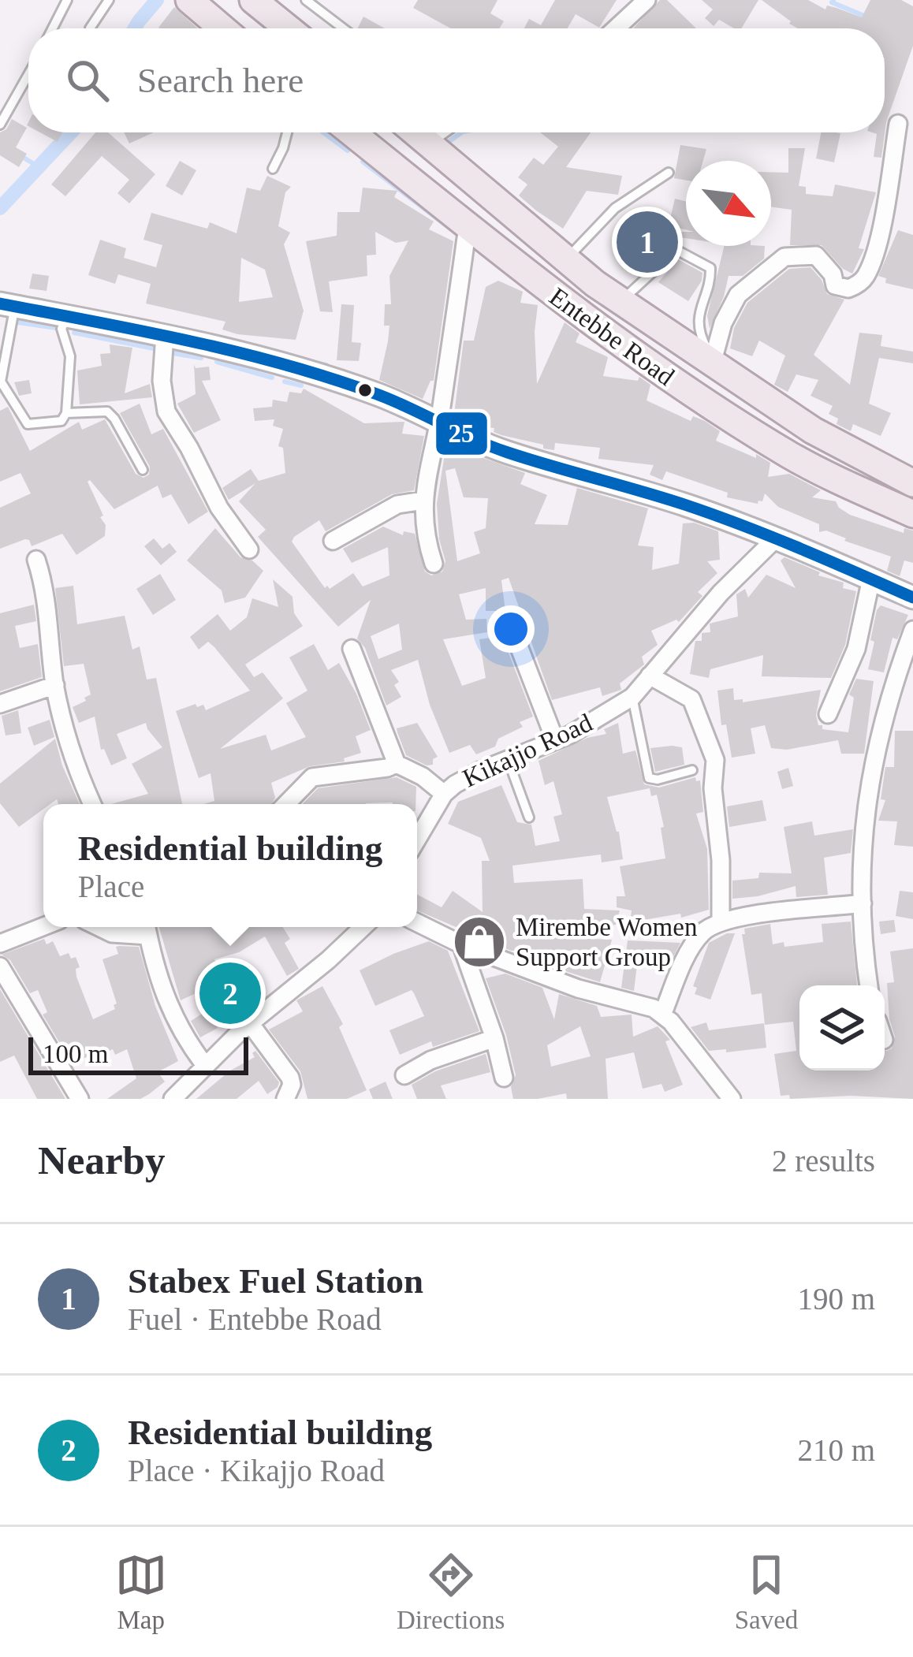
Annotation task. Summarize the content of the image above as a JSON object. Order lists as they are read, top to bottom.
{
  "streets": {
    "main road": ["Entebbe Road"],
    "street": ["Kikajjo Road"]
  },
  "places": {
    "shop": ["Mirembe Women Support Group"]
  },
  "lines": ["transit line 25"],
  "scale_bar": "100 m",
  "north": "bottom right",
  "page": {
    "search": "Search here",
    "pins": ["1", "2"],
    "popup": ["Residential building", "Place"],
    "scale": "100 m",
    "heading": ["Nearby", "2 results"],
    "list": [
      {
        "mark": "1",
        "name": "Stabex Fuel Station",
        "note": "Fuel · Entebbe Road",
        "value": "190 m"
      },
      {
        "mark": "2",
        "name": "Residential building",
        "note": "Place · Kikajjo Road",
        "value": "210 m"
      }
    ],
    "nav": ["Map", "Directions", "Saved"]
  }
}
